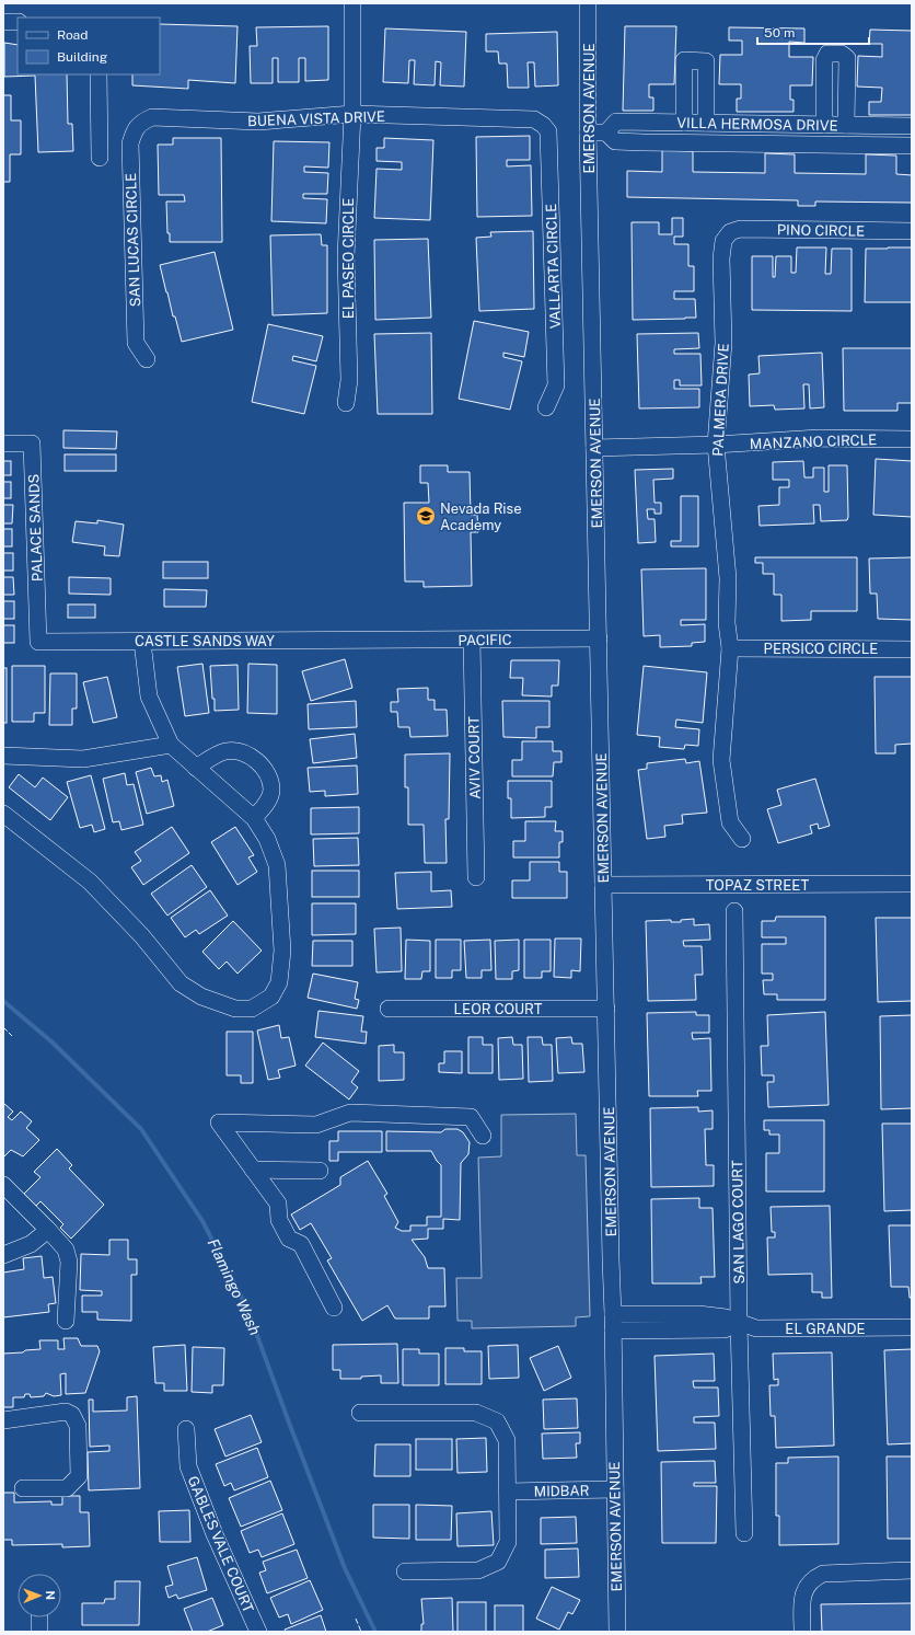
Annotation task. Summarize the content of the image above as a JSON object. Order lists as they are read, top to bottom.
{
  "streets": {
    "street": [
      "EMERSON AVENUE",
      "BUENA VISTA DRIVE",
      "VILLA HERMOSA DRIVE",
      "PINO CIRCLE",
      "SAN LUCAS CIRCLE",
      "EL PASEO CIRCLE",
      "VALLARTA CIRCLE",
      "PALMERA DRIVE",
      "MANZANO CIRCLE",
      "PALACE SANDS",
      "PACIFIC",
      "CASTLE SANDS WAY",
      "PERSICO CIRCLE",
      "AVIV COURT",
      "TOPAZ STREET",
      "LEOR COURT",
      "SAN LAGO COURT",
      "EL GRANDE",
      "MIDBAR",
      "GABLES VALE COURT"
    ]
  },
  "crossings": [
    ["EMERSON AVENUE", "VILLA HERMOSA DRIVE"],
    ["EMERSON AVENUE", "MANZANO CIRCLE"],
    ["EMERSON AVENUE", "PACIFIC"],
    ["EMERSON AVENUE", "TOPAZ STREET"],
    ["EMERSON AVENUE", "LEOR COURT"],
    ["EMERSON AVENUE", "EL GRANDE"],
    ["EMERSON AVENUE", "MIDBAR"],
    ["BUENA VISTA DRIVE", "SAN LUCAS CIRCLE"],
    ["BUENA VISTA DRIVE", "EL PASEO CIRCLE"],
    ["BUENA VISTA DRIVE", "VALLARTA CIRCLE"],
    ["PINO CIRCLE", "PALMERA DRIVE"],
    ["PALMERA DRIVE", "MANZANO CIRCLE"],
    ["PALMERA DRIVE", "PERSICO CIRCLE"],
    ["PALACE SANDS", "CASTLE SANDS WAY"],
    ["PACIFIC", "CASTLE SANDS WAY"],
    ["PACIFIC", "AVIV COURT"],
    ["SAN LAGO COURT", "EL GRANDE"]
  ],
  "water": ["Flamingo Wash"],
  "places": {
    "school or university": ["Nevada Rise Academy"]
  },
  "legend": ["Road", "Building"],
  "scale_bar": "50 m",
  "north": "right"
}
